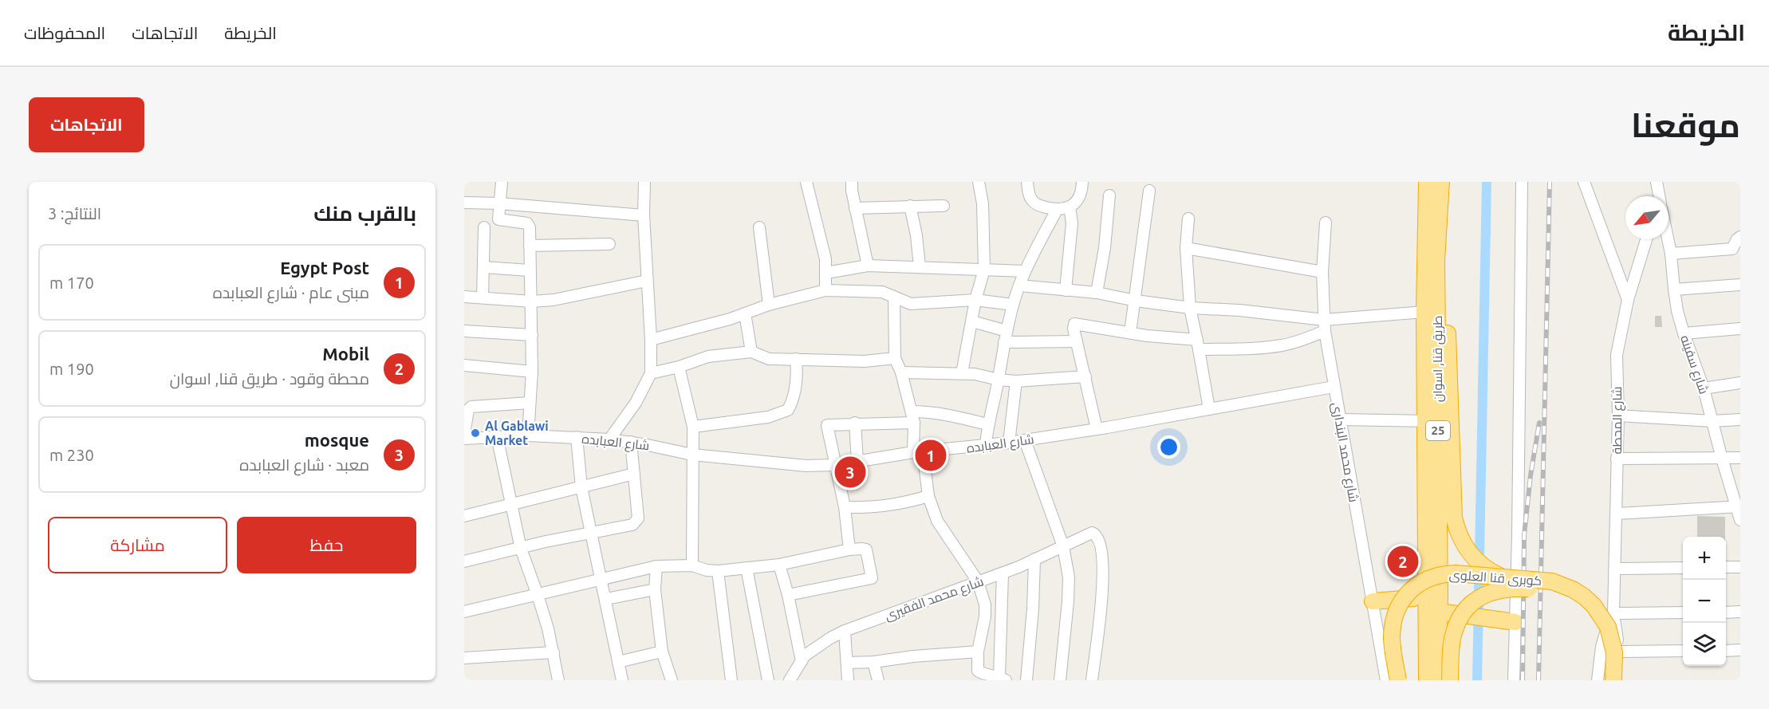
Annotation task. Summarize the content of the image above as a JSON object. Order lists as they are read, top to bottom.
{
  "streets": {
    "highway": ["طريق قنا, اسوان", "25", "كوبرى قنا العلوى"],
    "street": [
      "شارع سفينه",
      "شارع المحطة",
      "شارع العبابده",
      "شارع محمد البندارى",
      "شارع محمد الفقيرى"
    ]
  },
  "crossings": [
    ["شارع العبابده", "شارع محمد البندارى"]
  ],
  "places": ["Al Gablawi Market"],
  "north": "bottom left",
  "page": {
    "header": "الخريطة",
    "nav": ["الخريطة", "الاتجاهات", "المحفوظات"],
    "title": "موقعنا",
    "buttons": [
      "الاتجاهات",
      ["حفظ", "مشاركة"]
    ],
    "heading": ["بالقرب منك", "النتائج: 3"],
    "list": [
      {
        "mark": "1",
        "name": "Egypt Post",
        "note": "مبنى عام · شارع العبابده",
        "value": "170 m"
      },
      {
        "mark": "2",
        "name": "Mobil",
        "note": "محطة وقود · طريق قنا, اسوان",
        "value": "190 m"
      },
      {
        "mark": "3",
        "name": "mosque",
        "note": "معبد · شارع العبابده",
        "value": "230 m"
      }
    ],
    "pins": ["1", "3", "2"],
    "map_buttons": ["+", "−"]
  }
}
